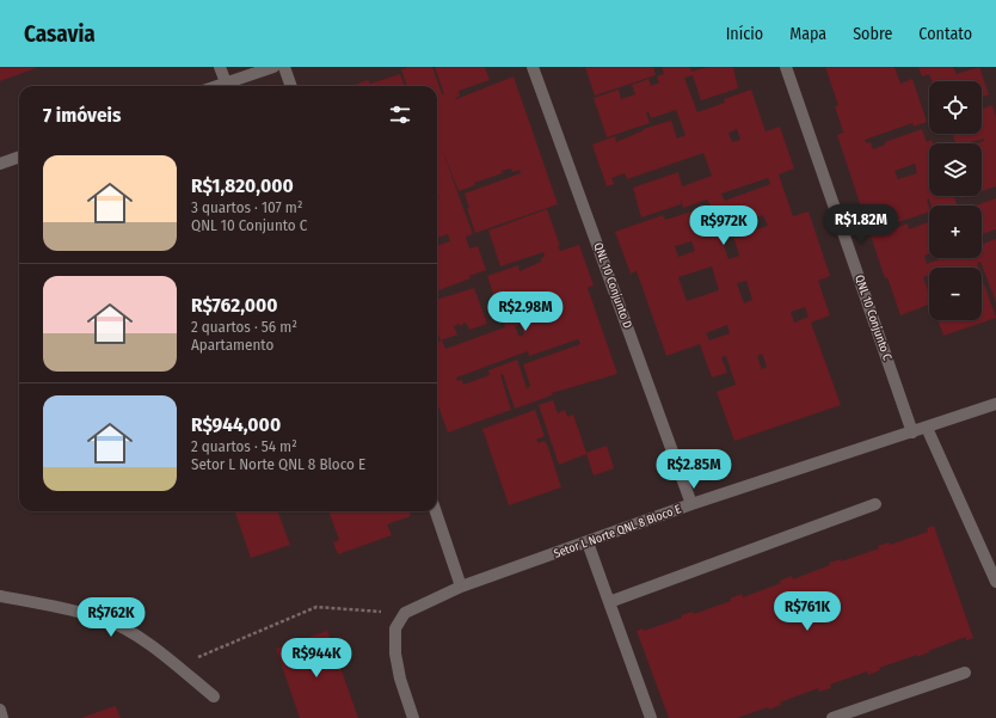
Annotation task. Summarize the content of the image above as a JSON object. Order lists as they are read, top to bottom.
{
  "streets": {
    "street": ["QNL 10 Conjunto D", "QNL 10 Conjunto C", "Setor L Norte QNL 8 Bloco E"]
  },
  "crossings": [
    ["QNL 10 Conjunto D", "Setor L Norte QNL 8 Bloco E"],
    ["QNL 10 Conjunto C", "Setor L Norte QNL 8 Bloco E"]
  ],
  "page": {
    "header": "Casavia",
    "nav": [
      "Início",
      "Mapa",
      "Sobre",
      "Contato"
    ],
    "map_buttons": ["+", "−"],
    "heading": "7 imóveis",
    "list": [
      {
        "name": "R$1,820,000",
        "note": "3 quartos · 107 m² · QNL 10 Conjunto C"
      },
      {
        "name": "R$762,000",
        "note": "2 quartos · 56 m² · Apartamento"
      },
      {
        "name": "R$944,000",
        "note": "2 quartos · 54 m² · Setor L Norte QNL 8 Bloco E"
      }
    ],
    "price": [
      "R$1.82M",
      "R$972K",
      "R$2.98M",
      "R$2.85M",
      "R$761K",
      "R$762K",
      "R$944K"
    ]
  }
}
